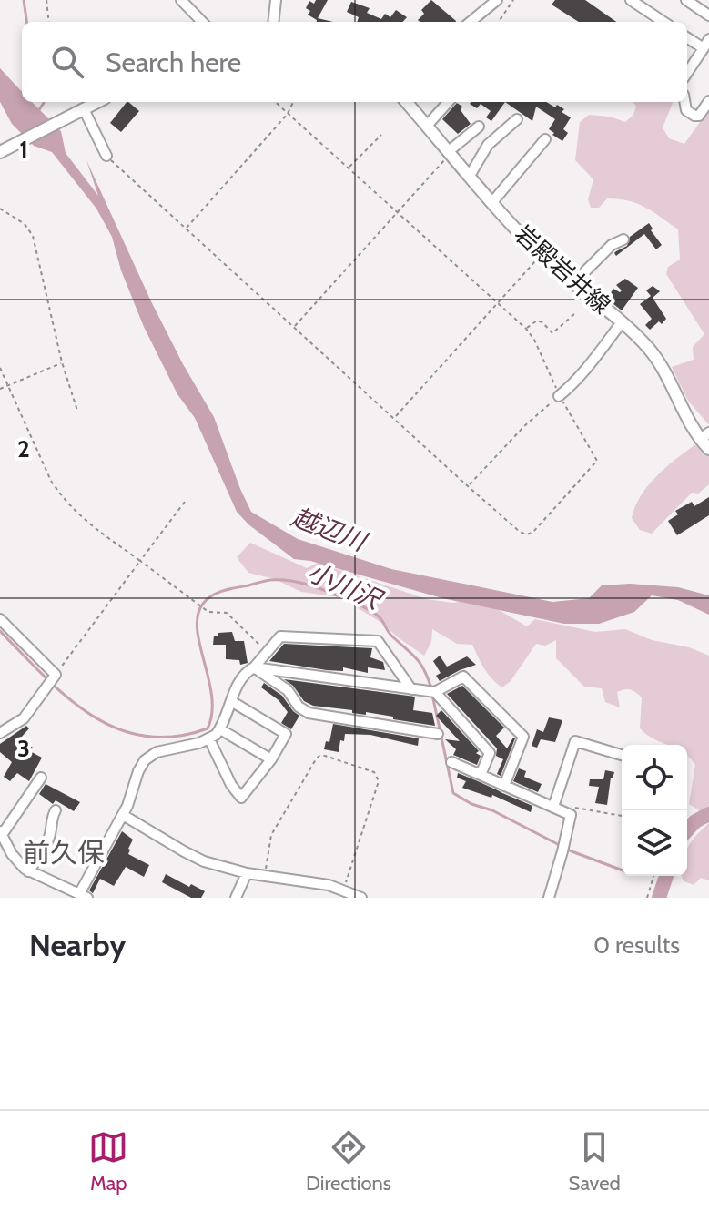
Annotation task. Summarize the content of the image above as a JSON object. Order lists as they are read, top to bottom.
{
  "streets": {
    "main road": ["岩殿岩井線"]
  },
  "districts": ["前久保"],
  "water": ["越辺川", "小川沢"],
  "page": {
    "search": "Search here",
    "heading": ["Nearby", "0 results"],
    "nav": ["Map", "Directions", "Saved"]
  },
  "grid": {
    "rows": ["1", "2", "3"]
  }
}
